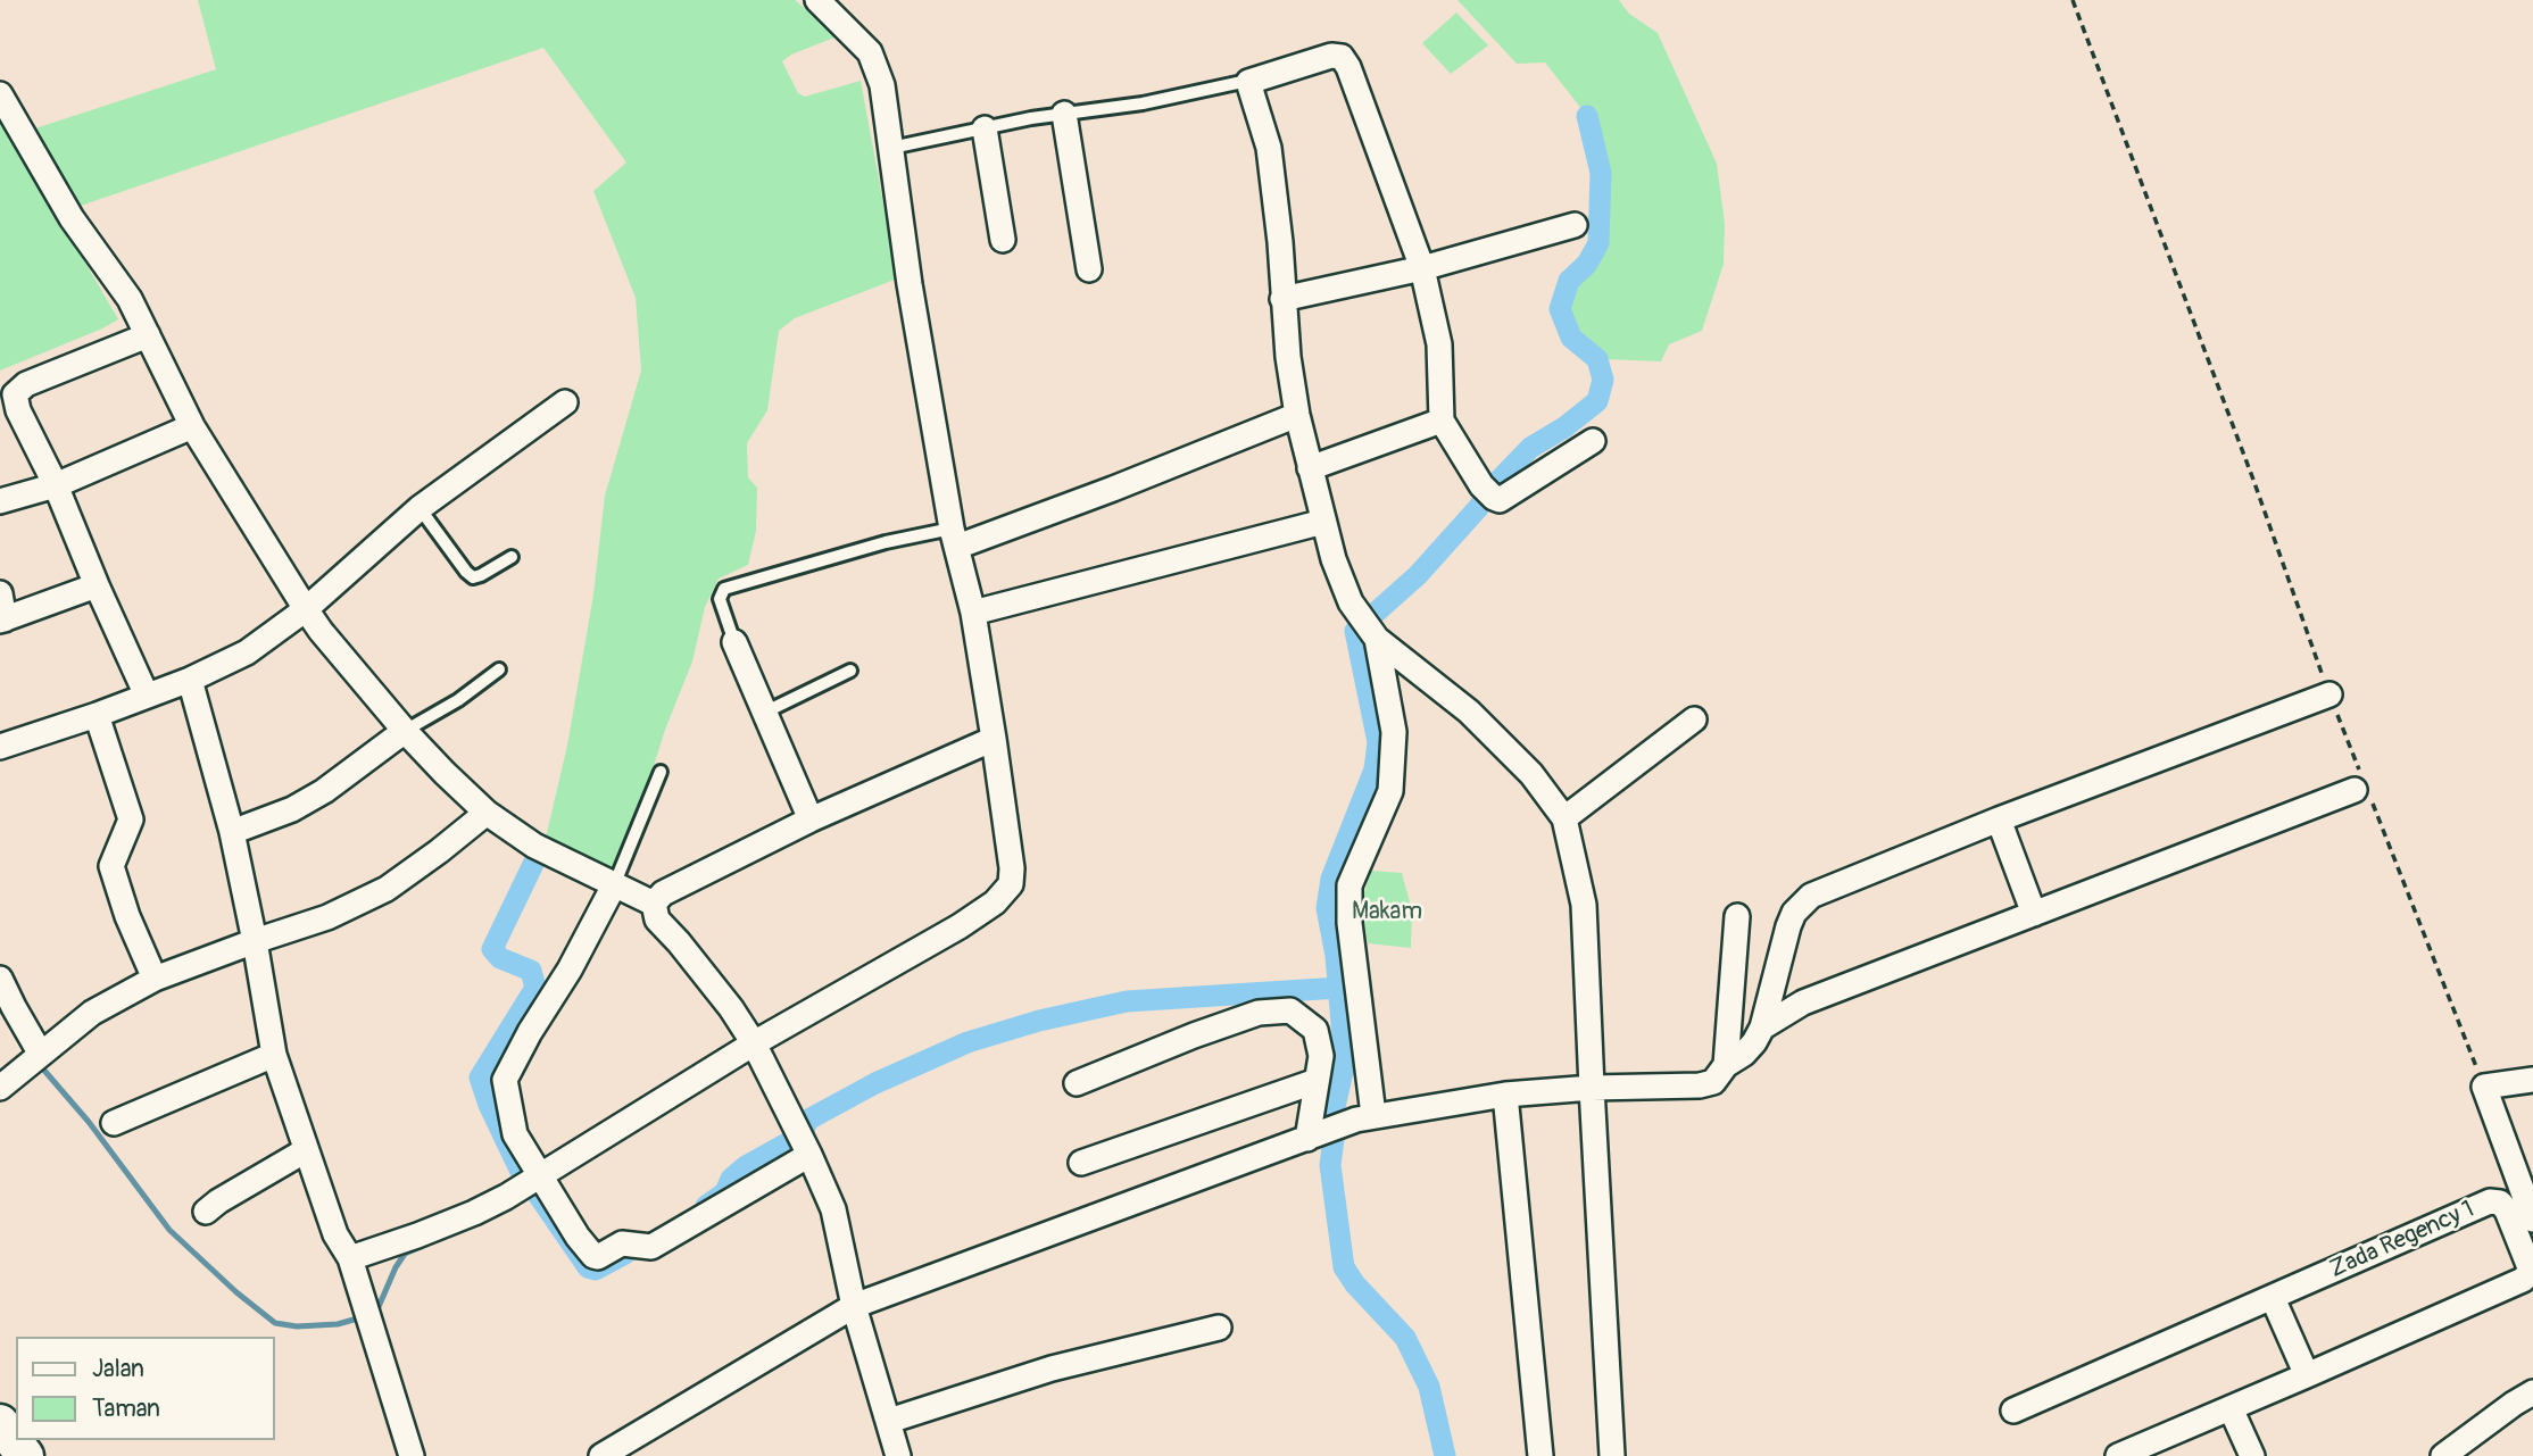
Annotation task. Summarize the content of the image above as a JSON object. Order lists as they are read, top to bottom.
{
  "streets": {
    "street": ["Zada Regency 1"]
  },
  "parks": ["Makam"],
  "legend": ["Jalan", "Taman"]
}
